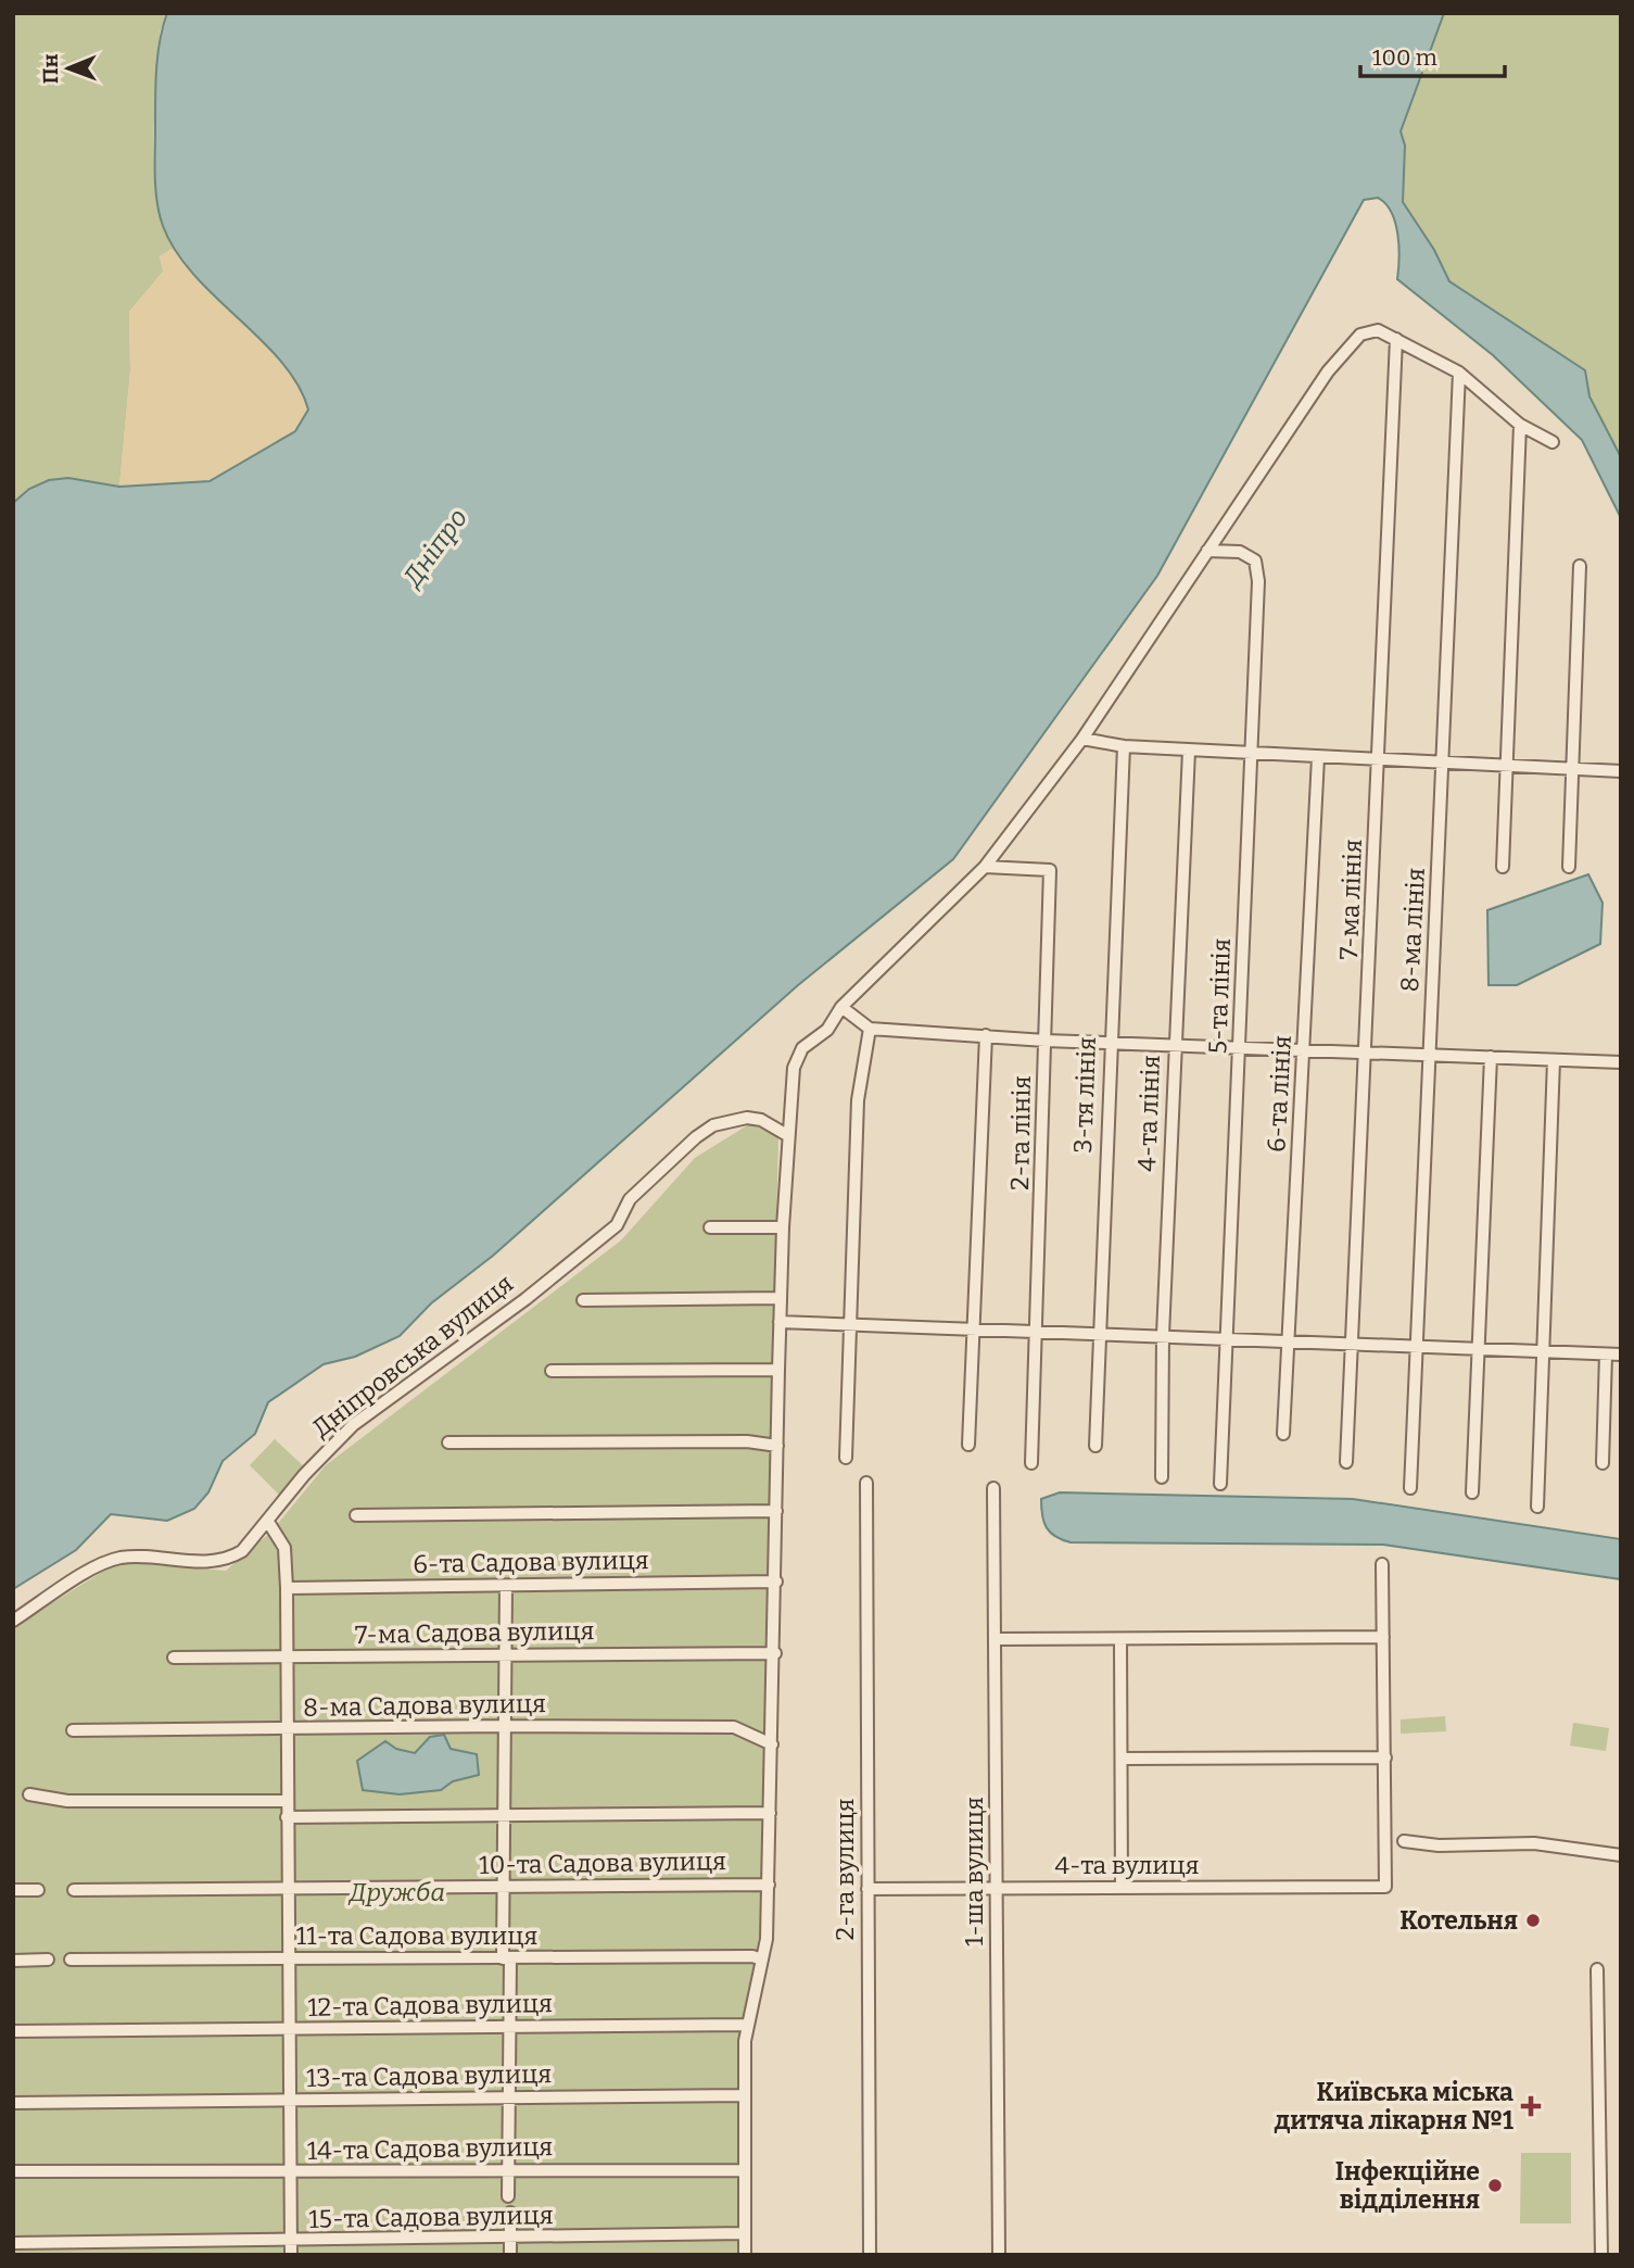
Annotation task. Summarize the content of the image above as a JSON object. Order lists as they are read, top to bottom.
{
  "streets": {
    "street": [
      "7-ма лінія",
      "8-ма лінія",
      "5-та лінія",
      "6-та лінія",
      "3-тя лінія",
      "4-та лінія",
      "2-га лінія",
      "Дніпровська вулиця",
      "6-та Садова вулиця",
      "7-ма Садова вулиця",
      "8-ма Садова вулиця",
      "10-та Садова вулиця",
      "4-та вулиця",
      "2-га вулиця",
      "1-ша вулиця",
      "11-та Садова вулиця",
      "12-та Садова вулиця",
      "13-та Садова вулиця",
      "14-та Садова вулиця",
      "15-та Садова вулиця"
    ]
  },
  "crossings": [
    ["4-та вулиця", "2-га вулиця"],
    ["4-та вулиця", "1-ша вулиця"]
  ],
  "water": ["Дніпро"],
  "parks": ["Дружба"],
  "places": {
    "other": ["Котельня", "Інфекційне відділення"],
    "health": ["Київська міська дитяча лікарня №1"]
  },
  "scale_bar": "100 m",
  "north": "left"
}
